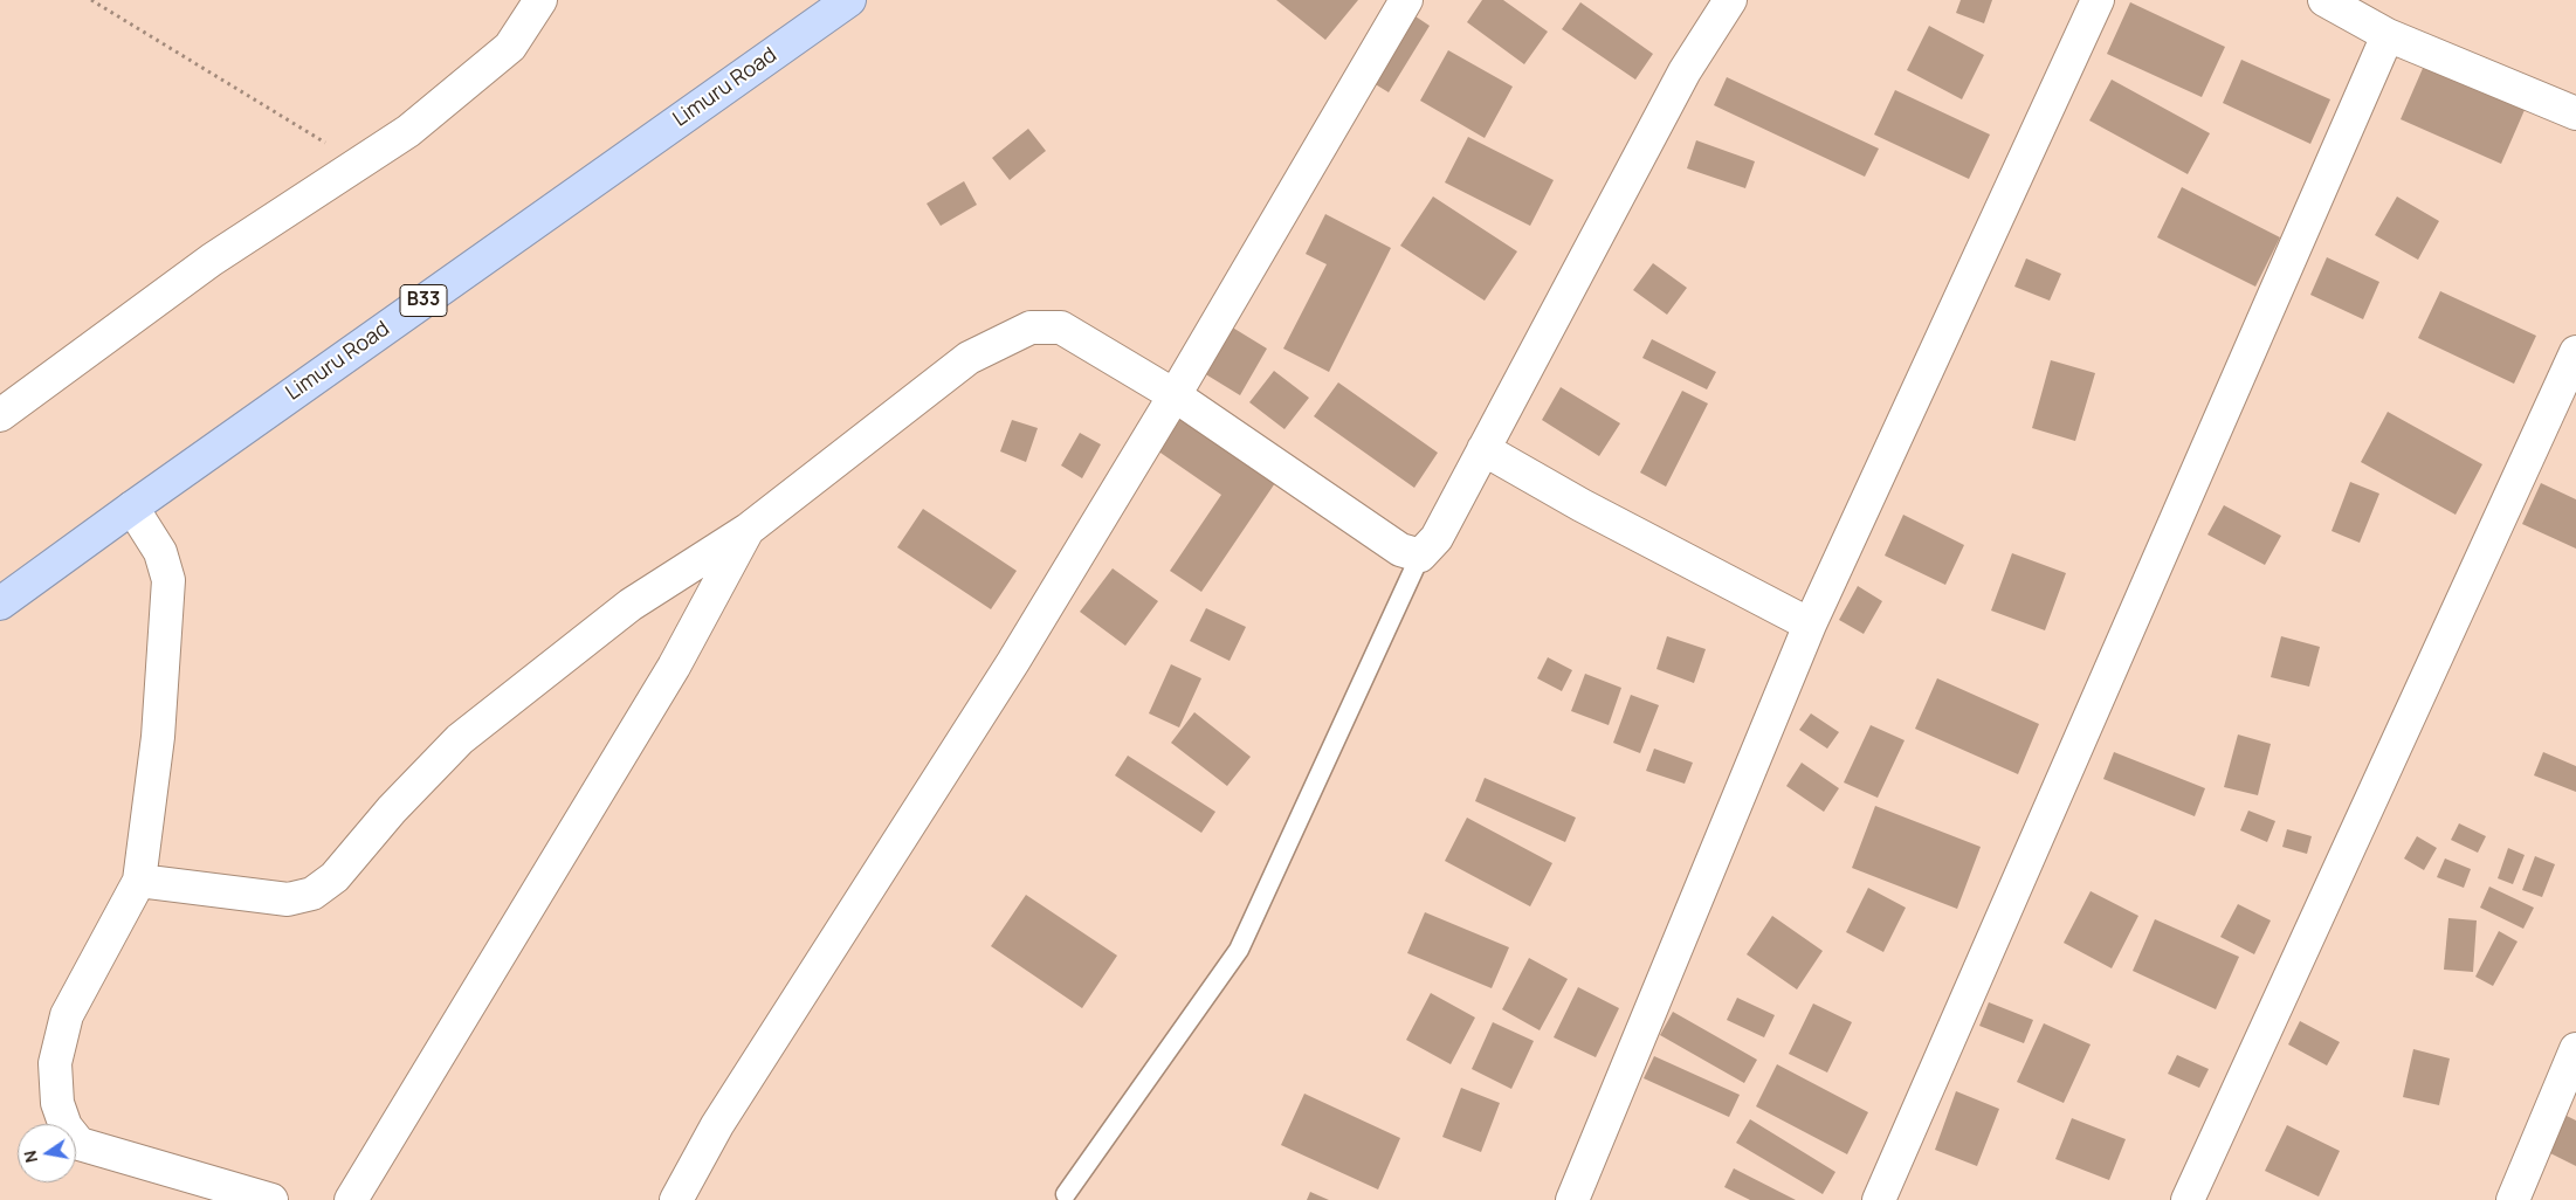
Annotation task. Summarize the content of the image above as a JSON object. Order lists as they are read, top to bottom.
{
  "streets": {
    "highway": ["Limuru Road", "B33"]
  },
  "north": "left"
}
